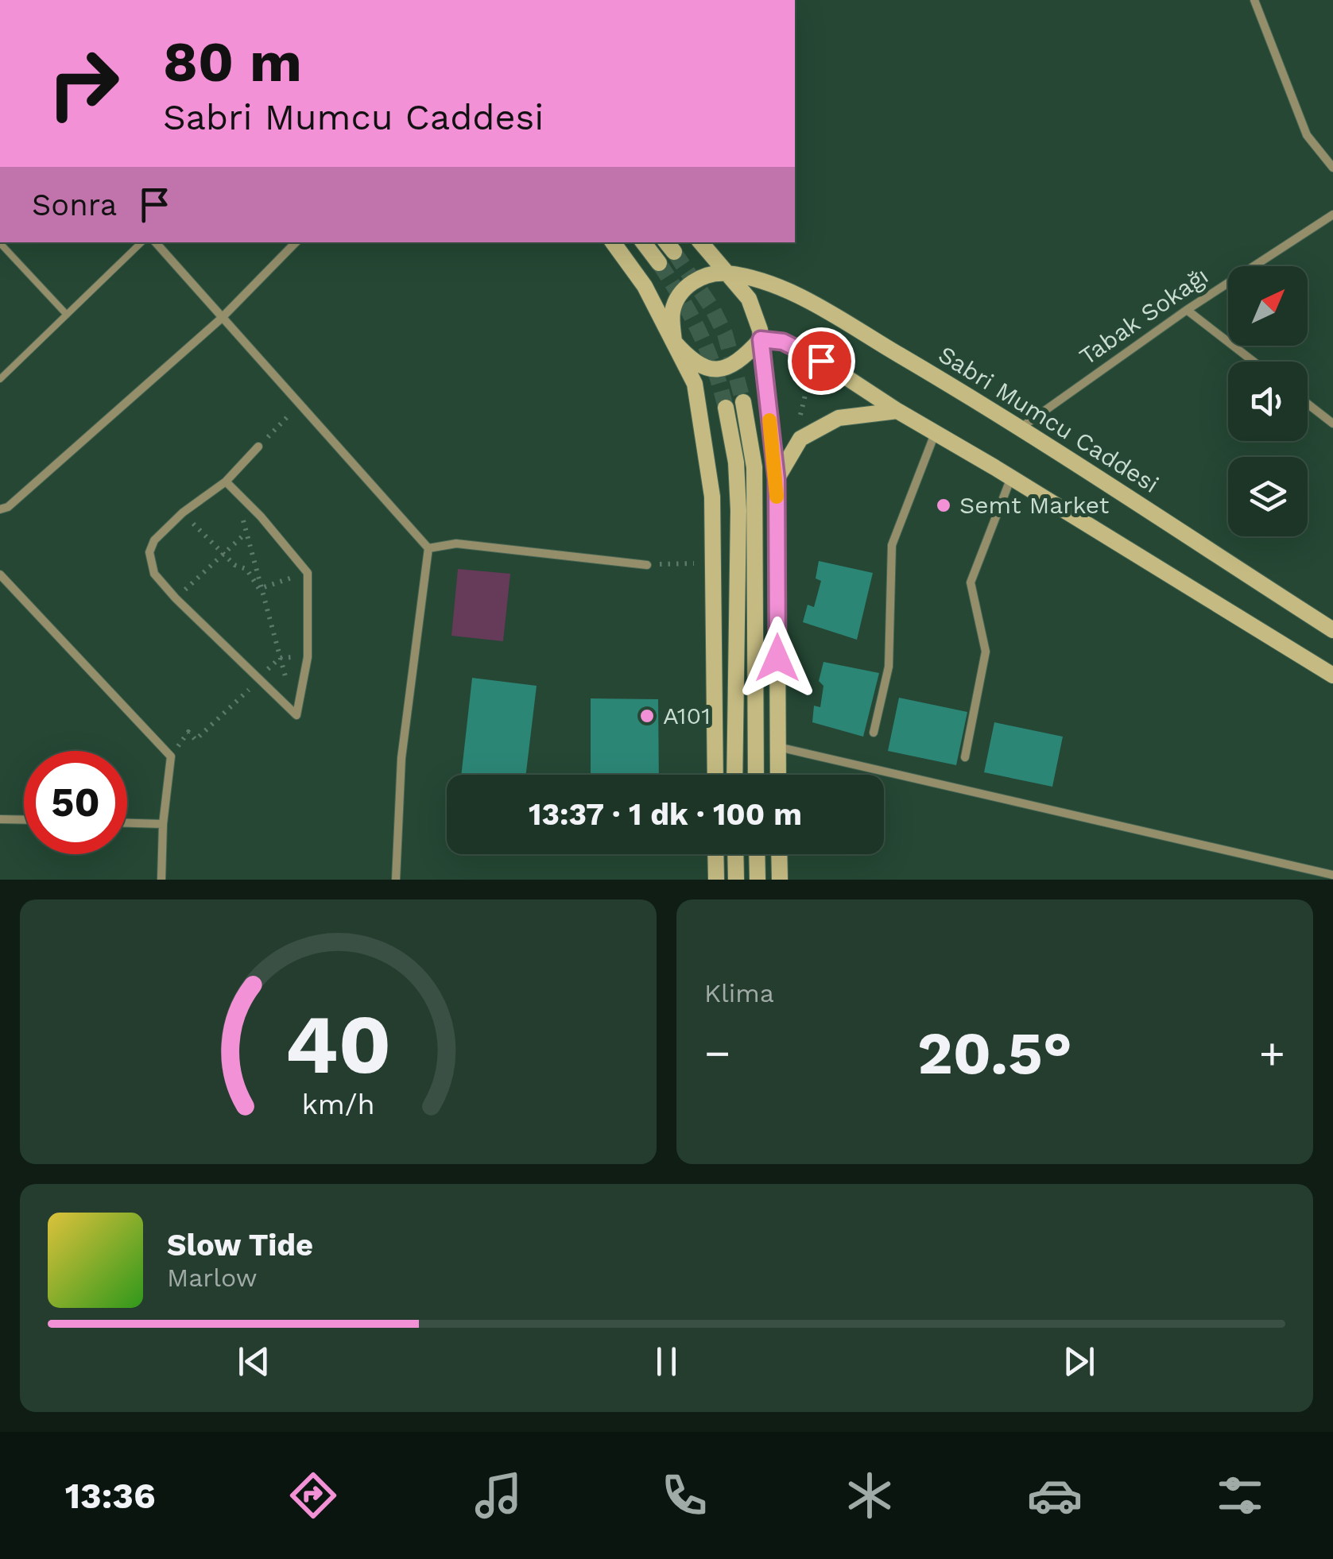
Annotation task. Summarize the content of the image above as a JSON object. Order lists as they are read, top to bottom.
{
  "streets": {
    "main road": ["Sabri Mumcu Caddesi"],
    "street": ["Tabak Sokağı"]
  },
  "crossings": [
    ["Tabak Sokağı", "Sabri Mumcu Caddesi"]
  ],
  "places": ["Semt Market", "A101"],
  "north": "top right",
  "page": {
    "turn": ["80 m", "Sabri Mumcu Caddesi"],
    "then": "Sonra",
    "limit": "50",
    "trip": "13:37 · 1 dk · 100 m",
    "tile": "Klima",
    "heat": ["−", "20.5°", "+"],
    "song": ["Slow Tide", "Marlow"],
    "tabs": "13:36",
    "gauge": ["40", "km/h"]
  }
}
